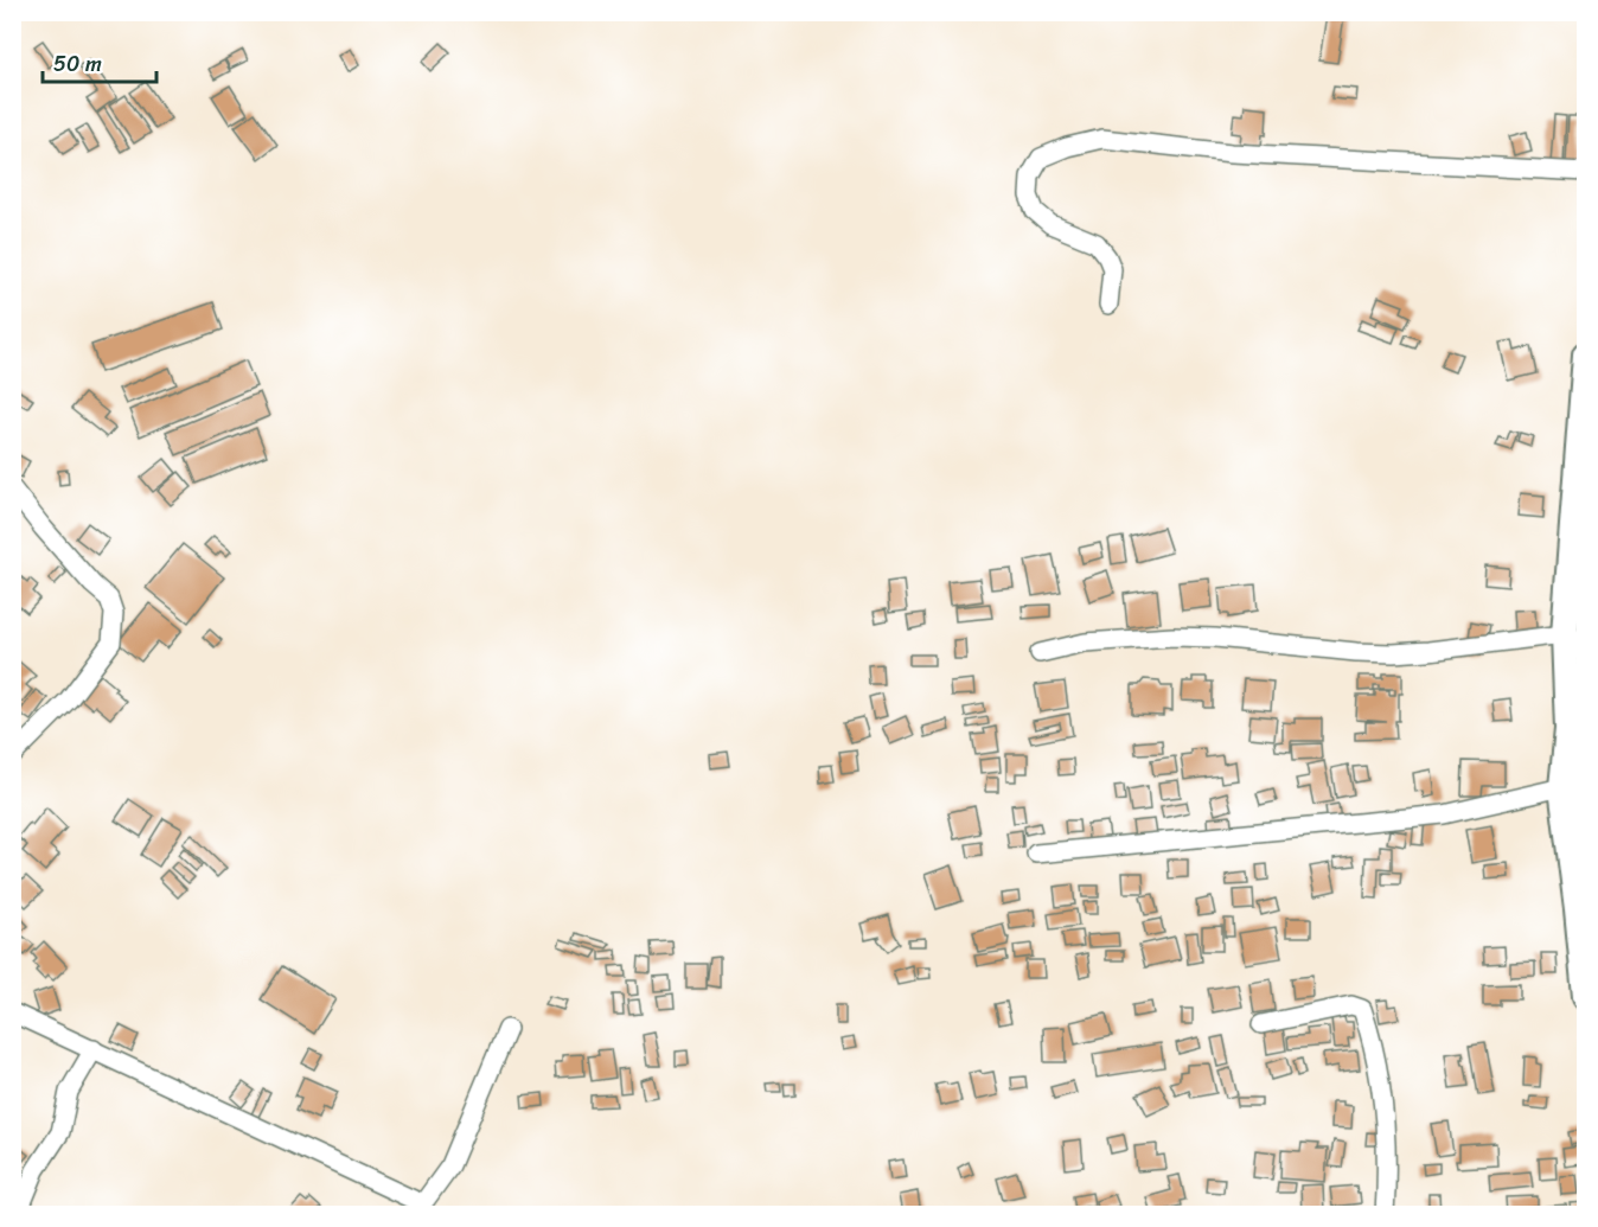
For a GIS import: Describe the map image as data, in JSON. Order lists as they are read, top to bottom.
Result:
{
  "scale_bar": "50 m"
}
